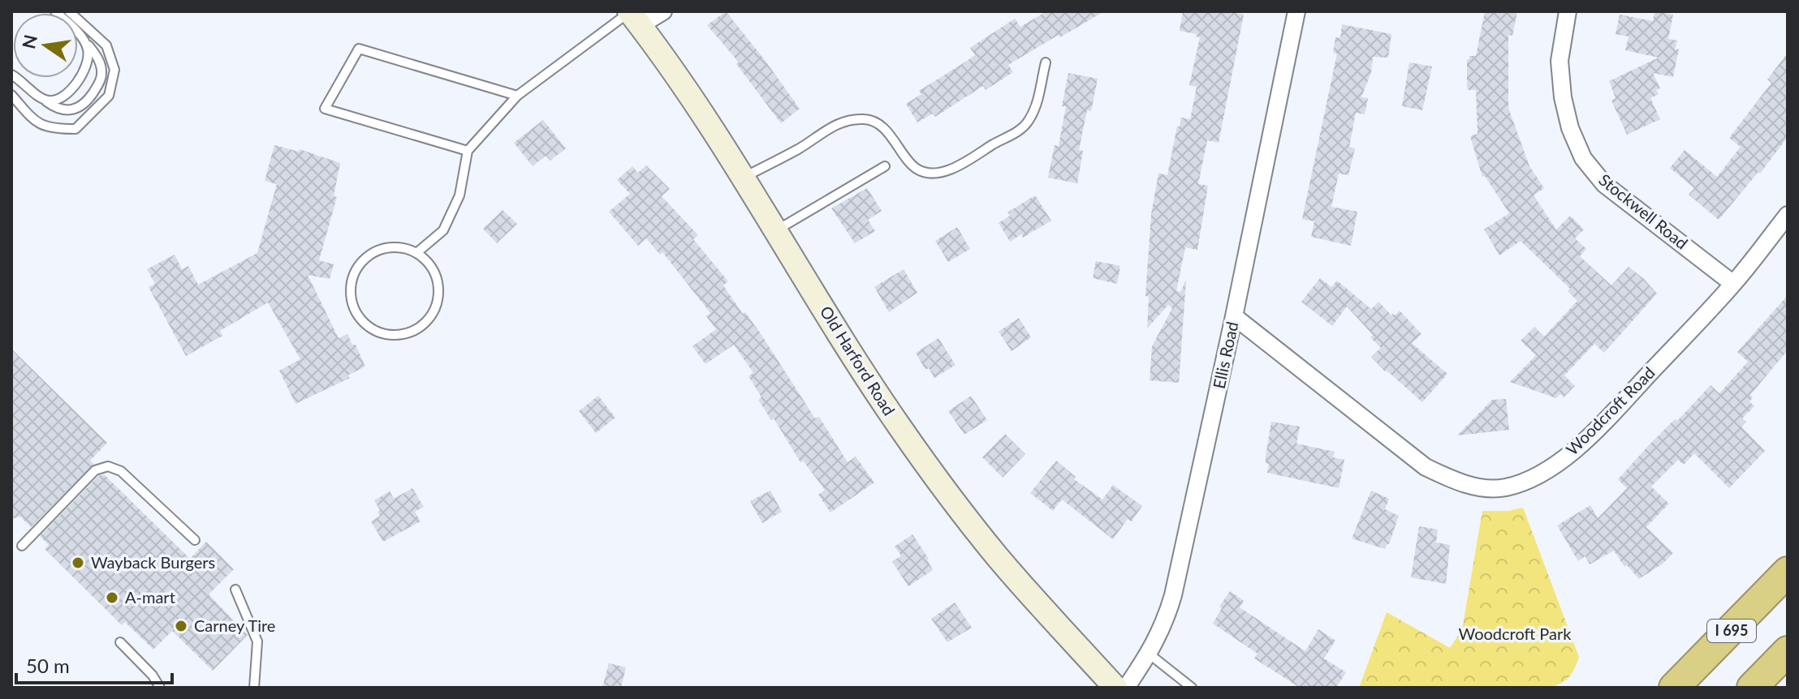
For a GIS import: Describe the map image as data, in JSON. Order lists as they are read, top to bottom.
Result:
{
  "streets": {
    "highway": ["I 695"],
    "street": [
      "Stockwell Road",
      "Ellis Road",
      "Old Harford Road",
      "Woodcroft Road"
    ]
  },
  "crossings": [
    ["Stockwell Road", "Woodcroft Road"],
    ["Ellis Road", "Woodcroft Road"]
  ],
  "parks": ["Woodcroft Park"],
  "places": ["Wayback Burgers", "A-mart", "Carney Tire"],
  "scale_bar": "50 m",
  "north": "left"
}
